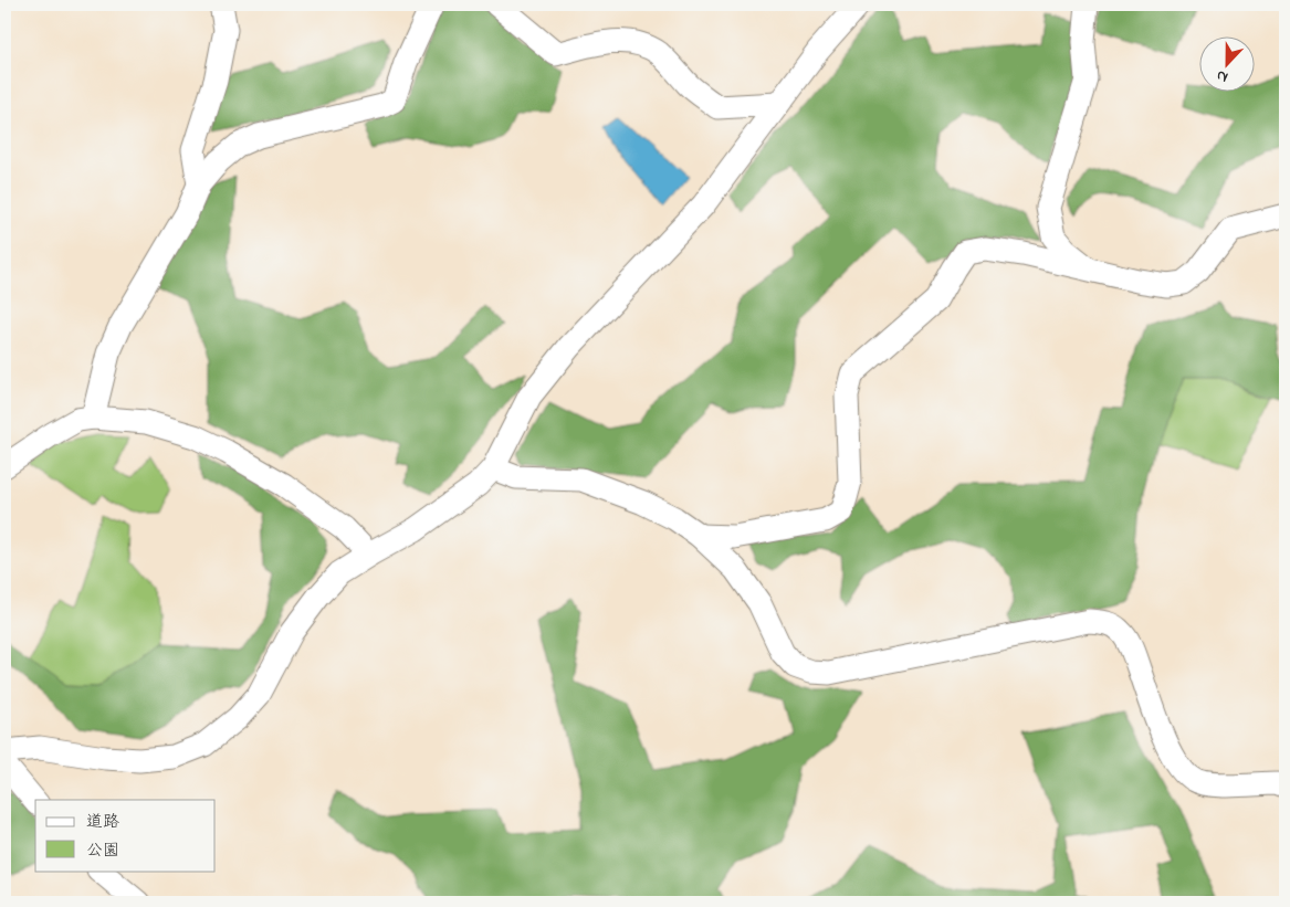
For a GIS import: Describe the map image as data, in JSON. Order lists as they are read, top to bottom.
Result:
{
  "legend": ["道路", "公園"],
  "north": "bottom"
}
